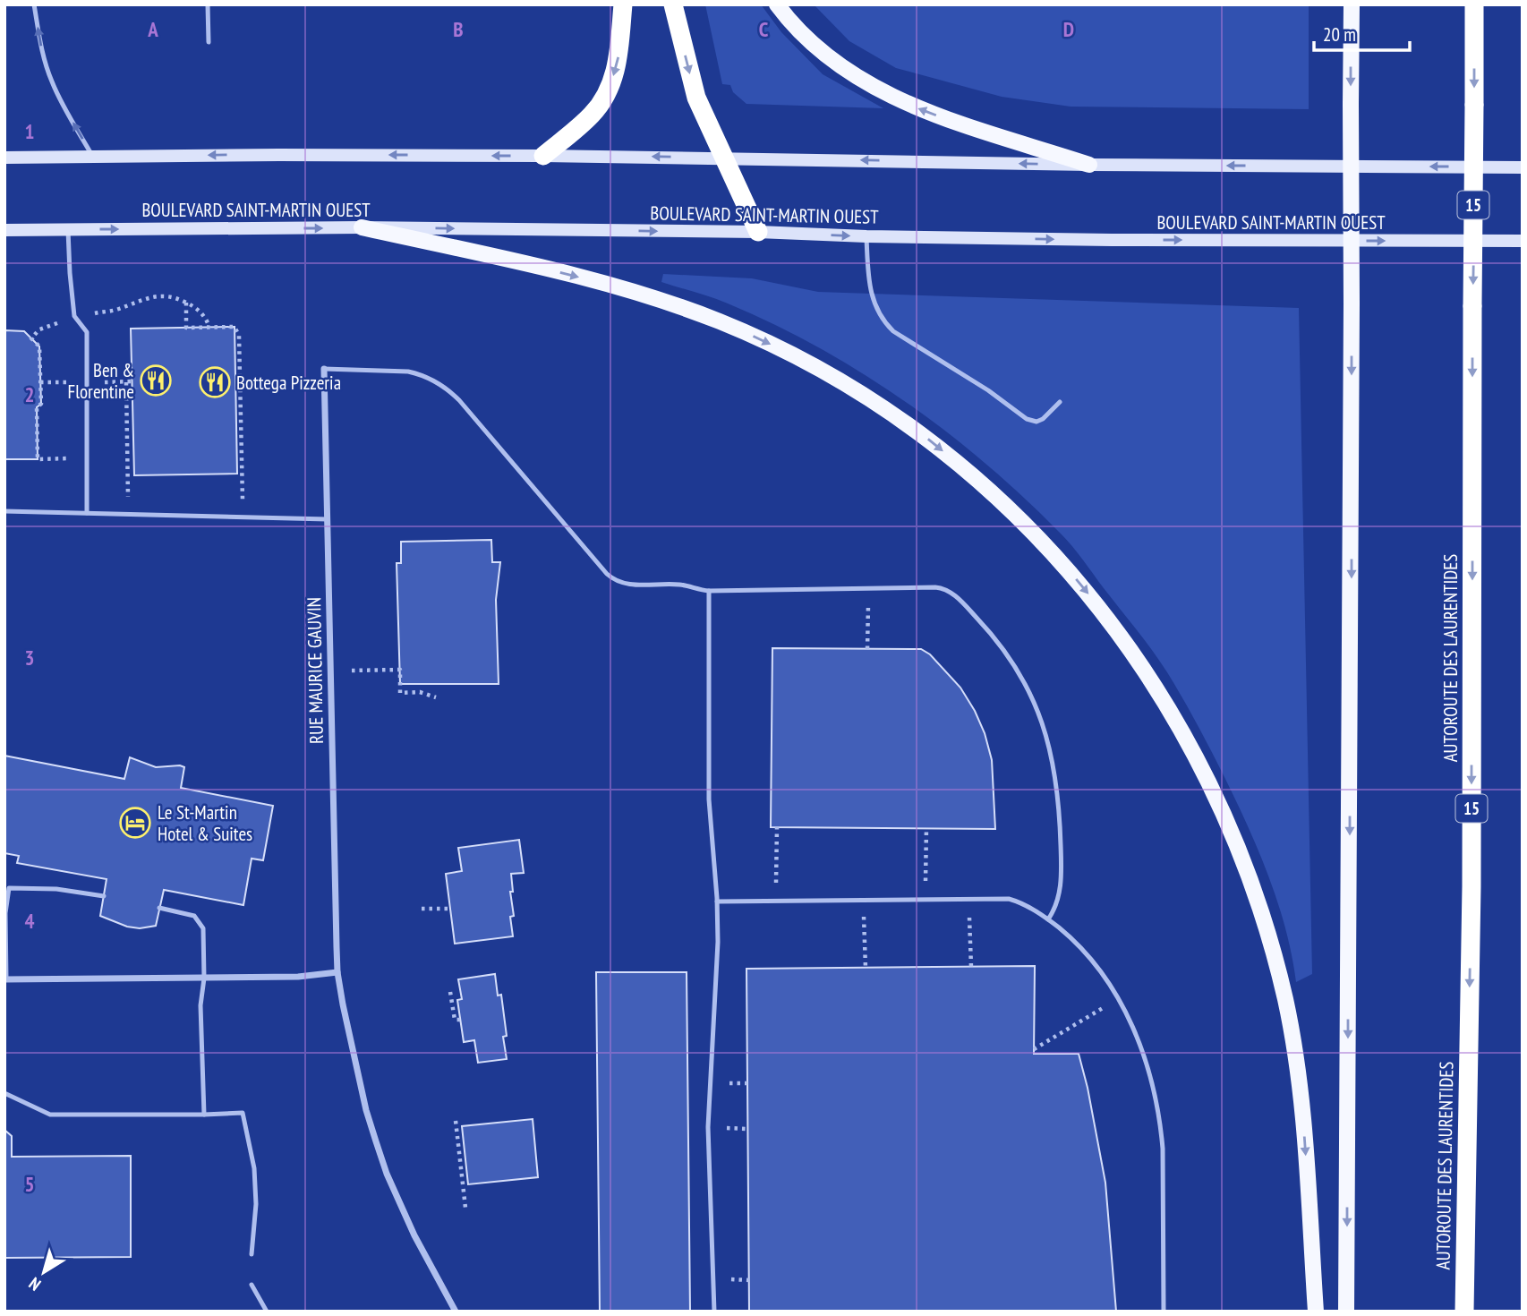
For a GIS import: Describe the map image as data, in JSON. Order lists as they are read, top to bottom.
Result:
{
  "streets": {
    "highway": ["15", "AUTOROUTE DES LAURENTIDES"],
    "main road": ["BOULEVARD SAINT-MARTIN OUEST"],
    "street": ["RUE MAURICE GAUVIN"]
  },
  "one_way": ["AUTOROUTE DES LAURENTIDES"],
  "places": {
    "restaurant": ["Ben & Florentine", "Bottega Pizzeria"],
    "hotel": ["Le St-Martin Hotel & Suites"]
  },
  "scale_bar": "20 m",
  "north": "bottom left",
  "grid": {
    "columns": [
      "A",
      "B",
      "C",
      "D"
    ],
    "rows": [
      "1",
      "2",
      "3",
      "4",
      "5"
    ]
  }
}
